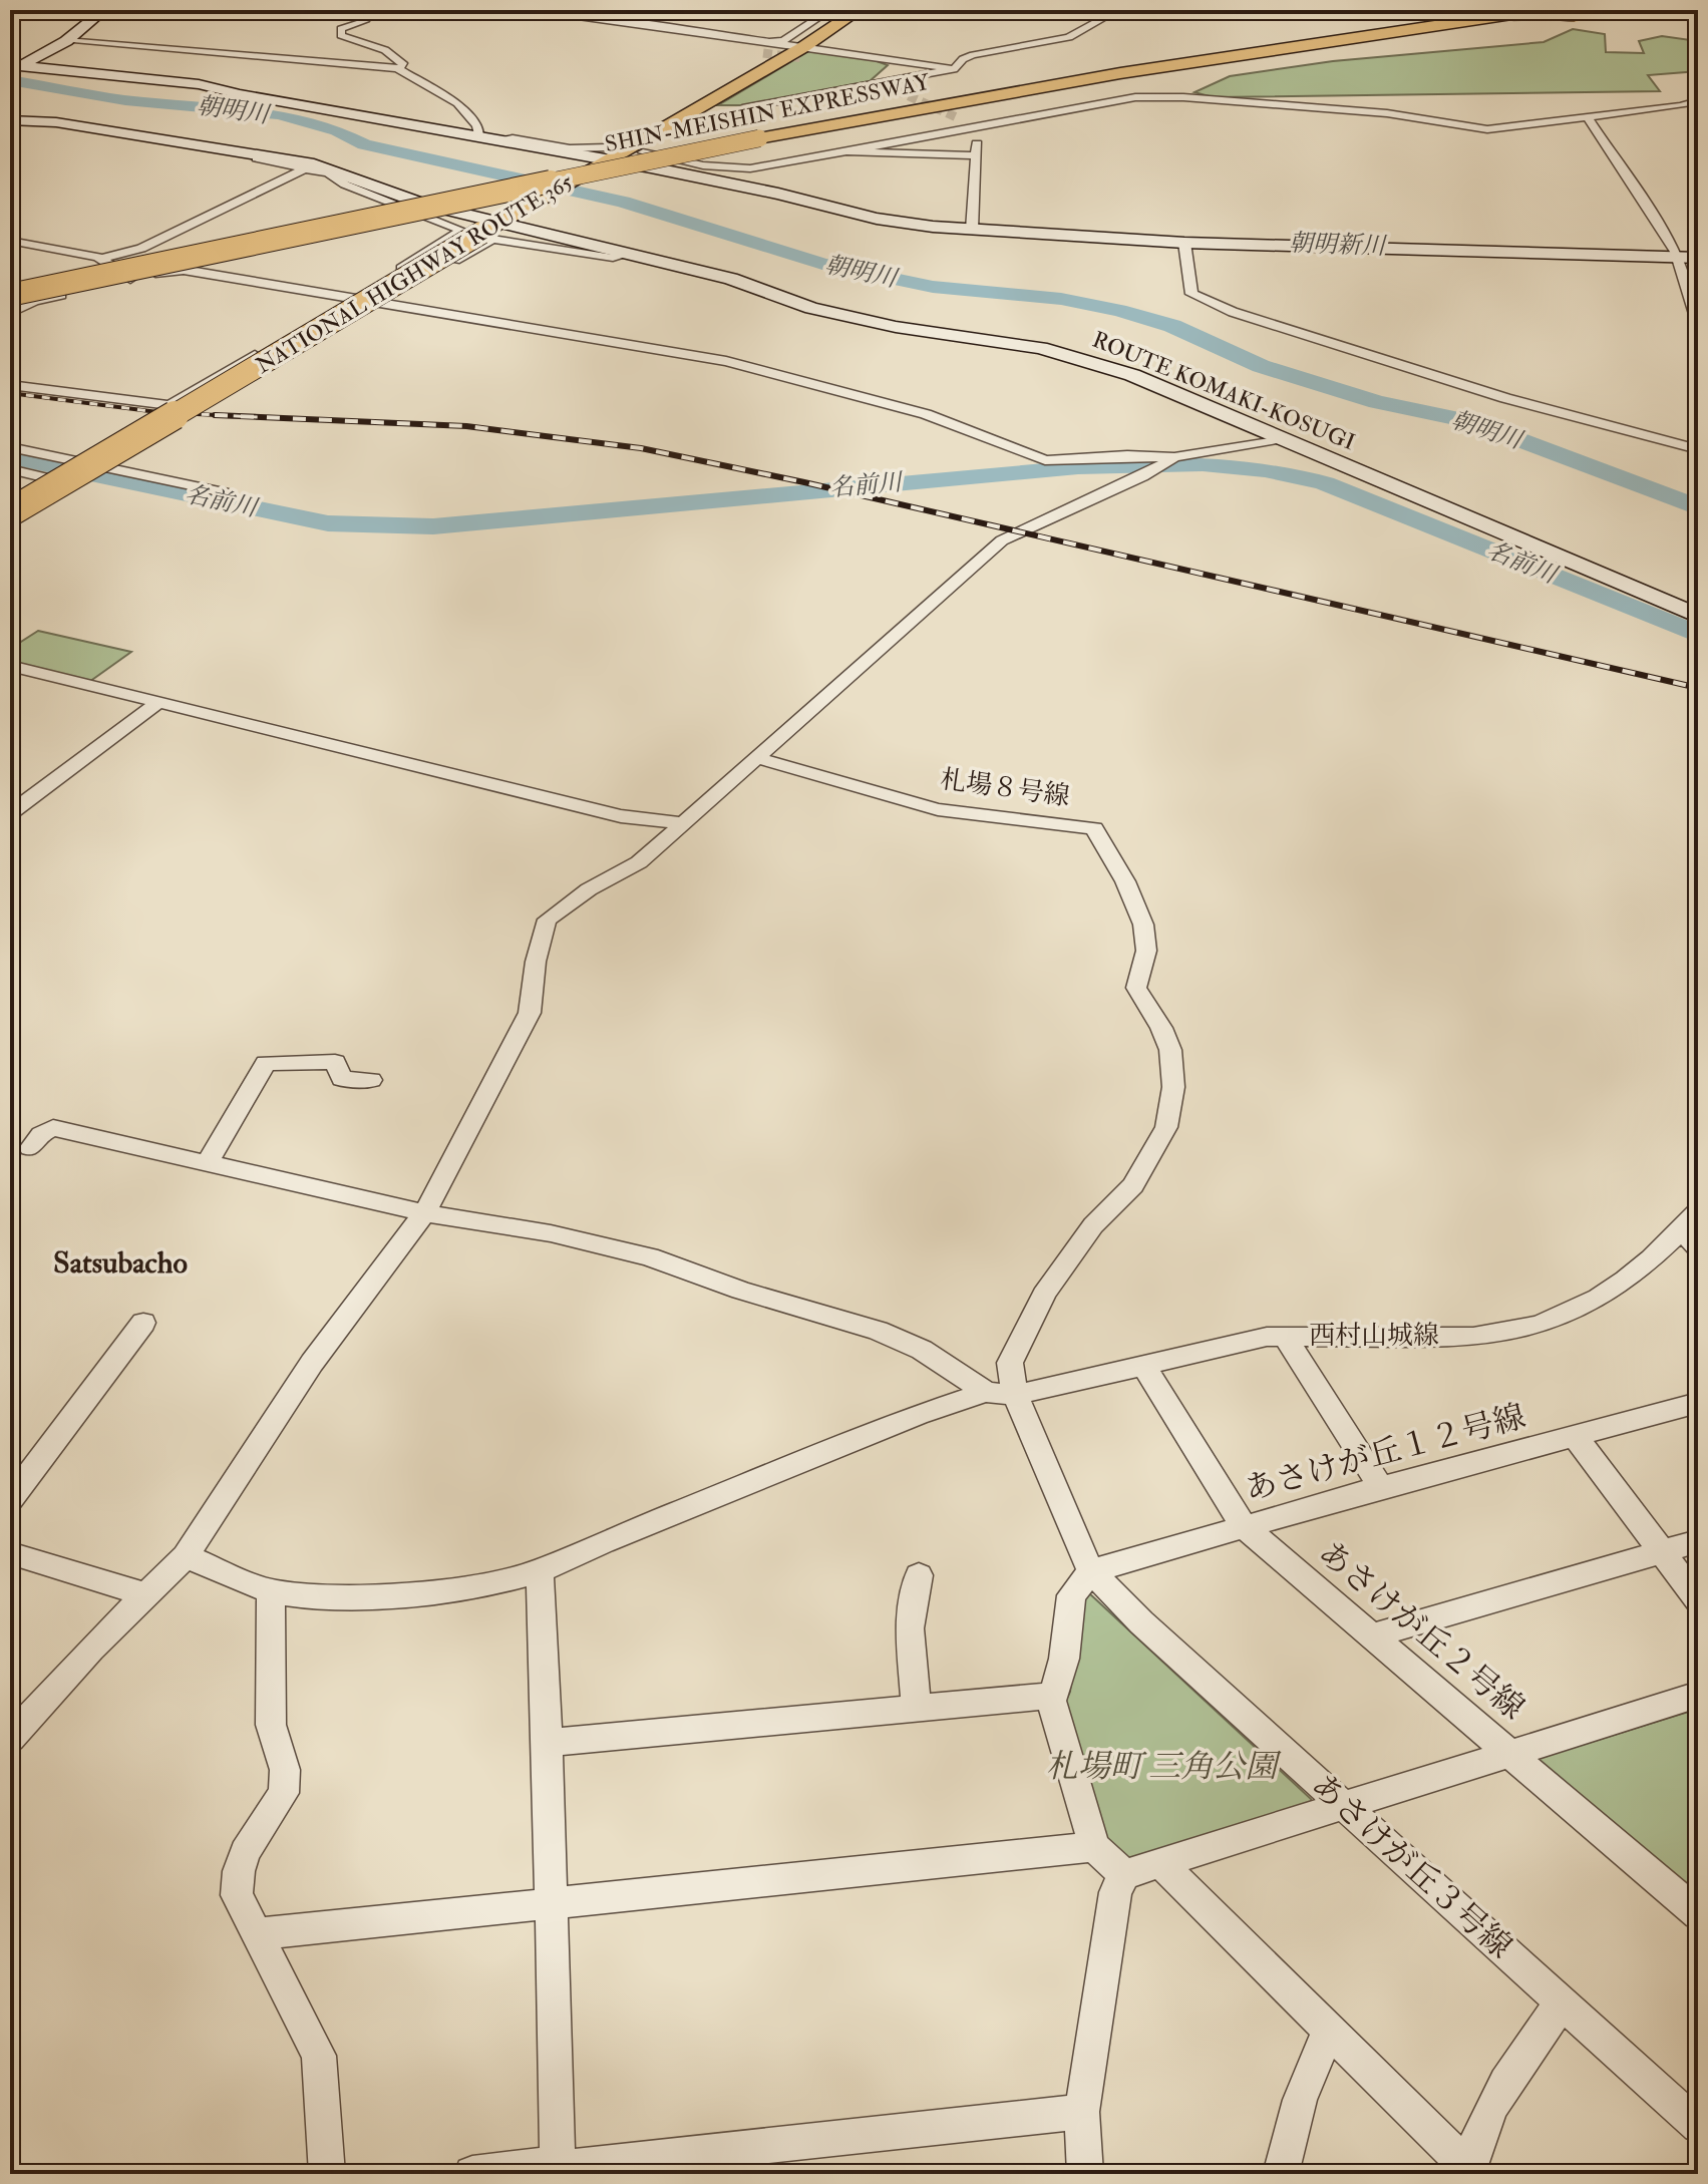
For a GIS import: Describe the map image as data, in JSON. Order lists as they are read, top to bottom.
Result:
{
  "streets": {
    "highway": ["SHIN-MEISHIN EXPRESSWAY", "NATIONAL HIGHWAY ROUTE 365"],
    "street": [
      "ROUTE KOMAKI-KOSUGI",
      "札場８号線",
      "西村山城線",
      "あさけが丘１２号線",
      "あさけが丘２号線",
      "あさけが丘３号線"
    ]
  },
  "crossings": [
    ["NATIONAL HIGHWAY ROUTE 365", "ROUTE KOMAKI-KOSUGI"],
    ["札場８号線", "西村山城線"],
    ["札場８号線", "あさけが丘３号線"],
    ["西村山城線", "あさけが丘２号線"],
    ["西村山城線", "あさけが丘３号線"],
    ["あさけが丘１２号線", "あさけが丘２号線"],
    ["あさけが丘１２号線", "あさけが丘３号線"]
  ],
  "districts": ["Satsubacho"],
  "water": ["朝明川", "朝明新川", "名前川"],
  "parks": ["札場町 三角公園"]
}
